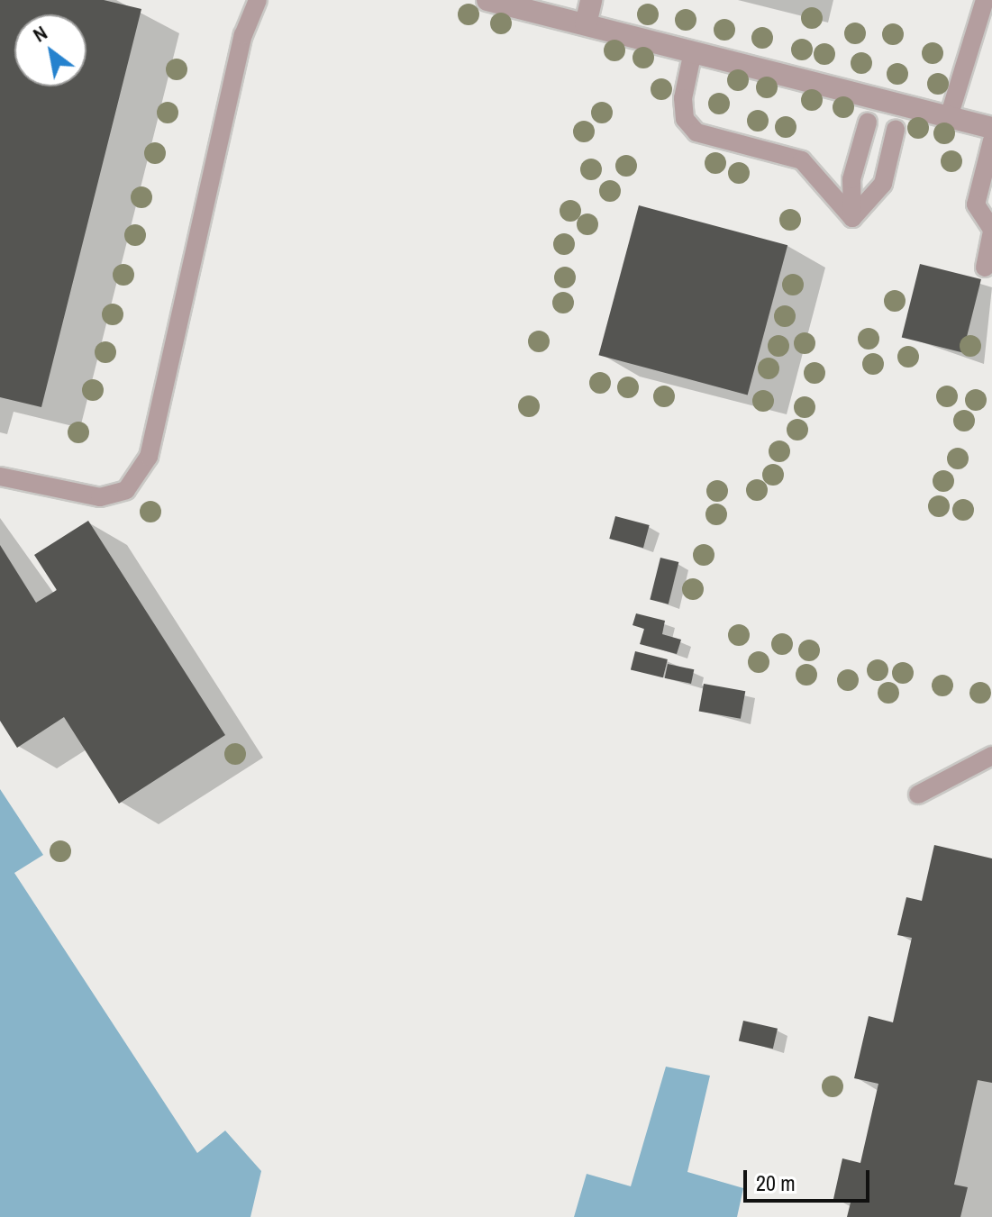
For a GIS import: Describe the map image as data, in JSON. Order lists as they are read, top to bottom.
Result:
{
  "scale_bar": "20 m",
  "north": "top left"
}
